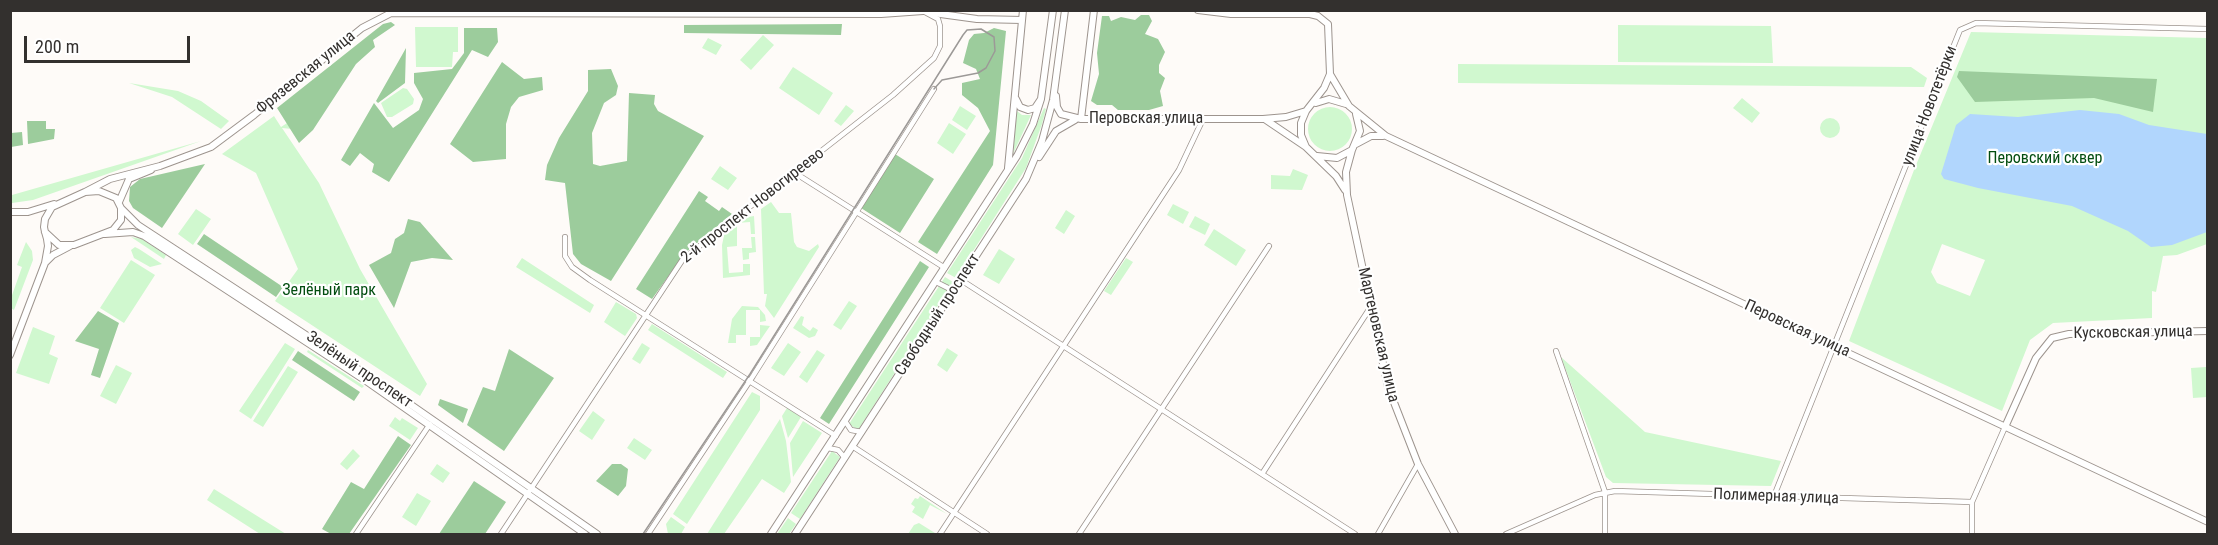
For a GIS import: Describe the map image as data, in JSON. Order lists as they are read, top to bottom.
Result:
{
  "streets": {
    "main road": [
      "Фрязевская улица",
      "Перовская улица",
      "Свободный проспект",
      "Кусковская улица",
      "Мартеновская улица",
      "Зелёный проспект"
    ],
    "street": ["улица Новотетёрки", "2-й проспект Новогиреево", "Полимерная улица"]
  },
  "crossings": [
    ["Фрязевская улица", "2-й проспект Новогиреево"],
    ["Фрязевская улица", "Зелёный проспект"],
    ["улица Новотетёрки", "Перовская улица"],
    ["Перовская улица", "Свободный проспект"],
    ["Перовская улица", "Кусковская улица"],
    ["2-й проспект Новогиреево", "Зелёный проспект"]
  ],
  "parks": ["Перовский сквер", "Зелёный парк"],
  "scale_bar": "200 m"
}
